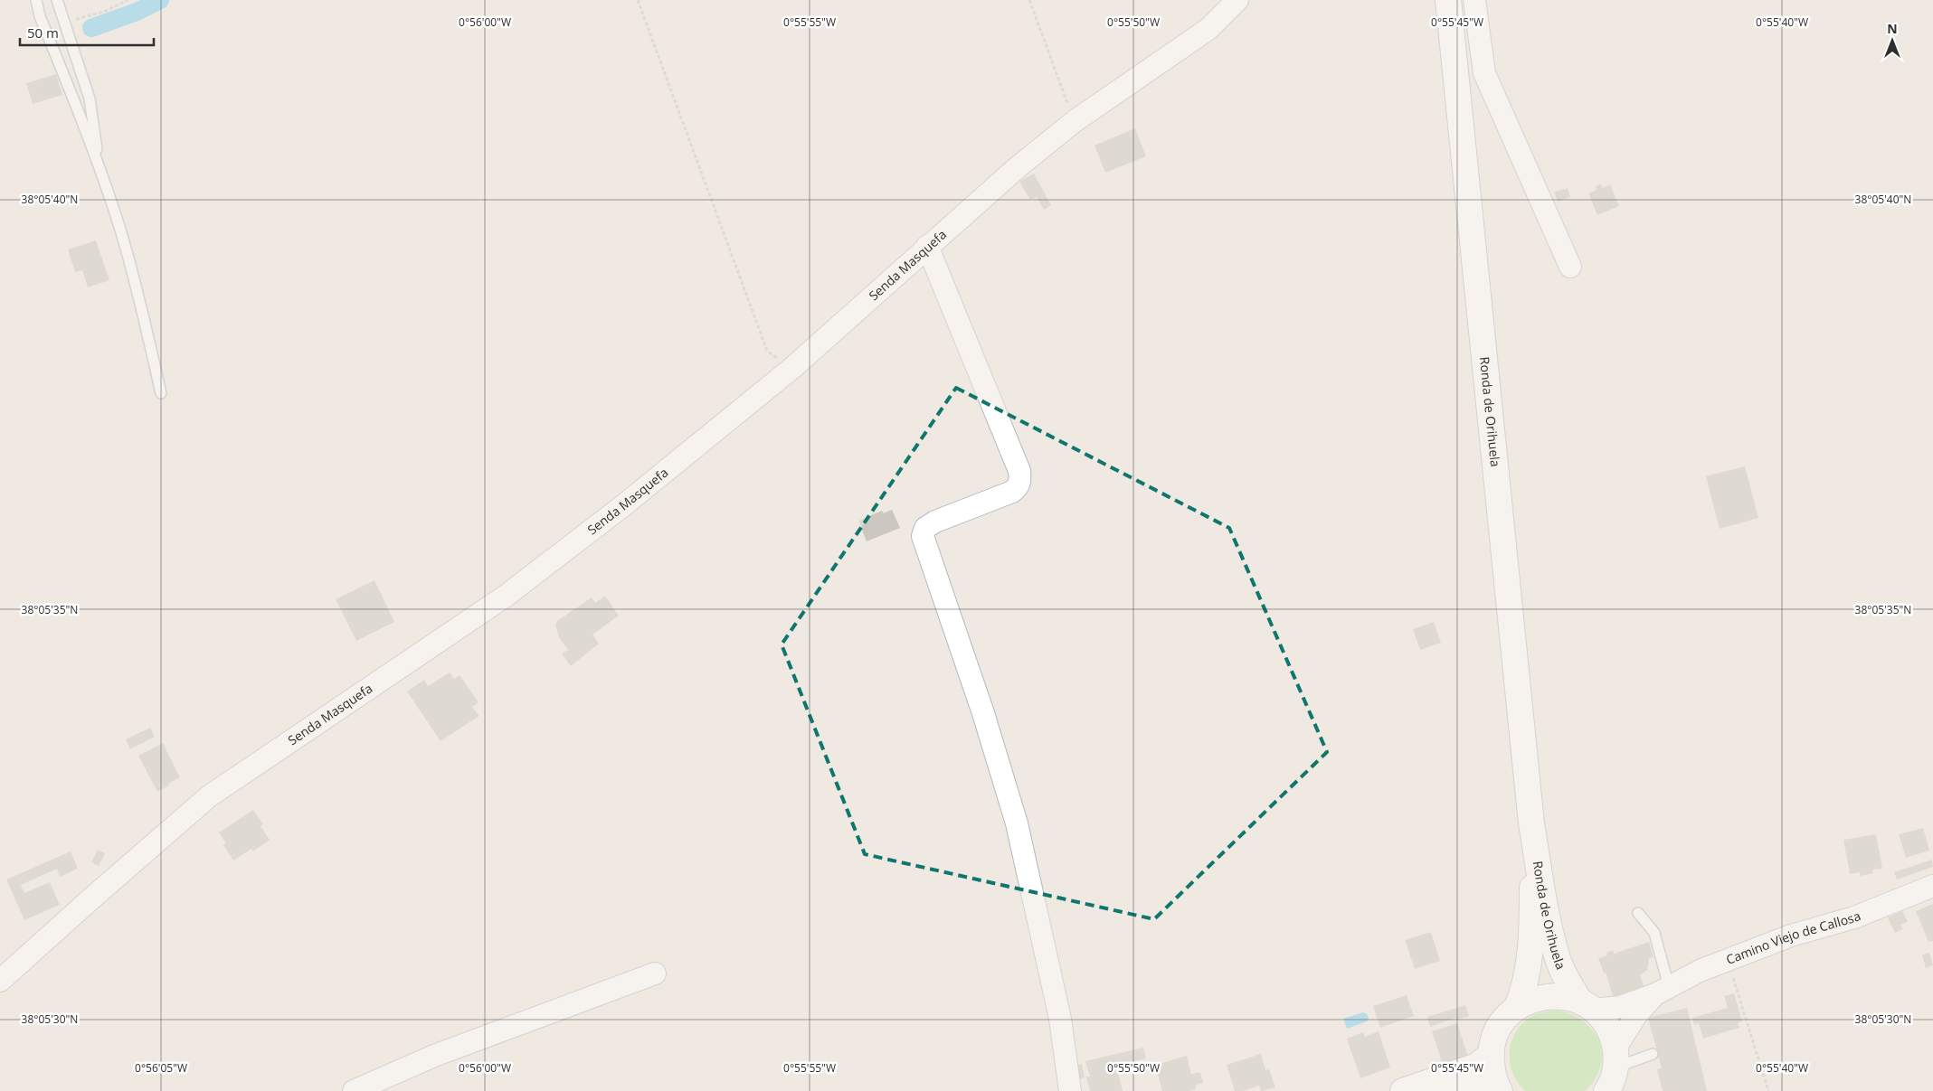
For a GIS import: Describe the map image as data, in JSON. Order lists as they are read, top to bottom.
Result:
{
  "streets": {
    "main road": ["Ronda de Orihuela"],
    "street": ["Senda Masquefa", "Camino Viejo de Callosa"]
  },
  "scale_bar": "50 m",
  "north": "top",
  "coordinates": [
    "0°56'00\"W",
    "0°55'55\"W",
    "0°55'50\"W",
    "0°55'45\"W",
    "0°55'40\"W",
    "38°05'40\"N",
    "38°05'35\"N",
    "38°05'30\"N",
    "0°56'05\"W"
  ]
}
